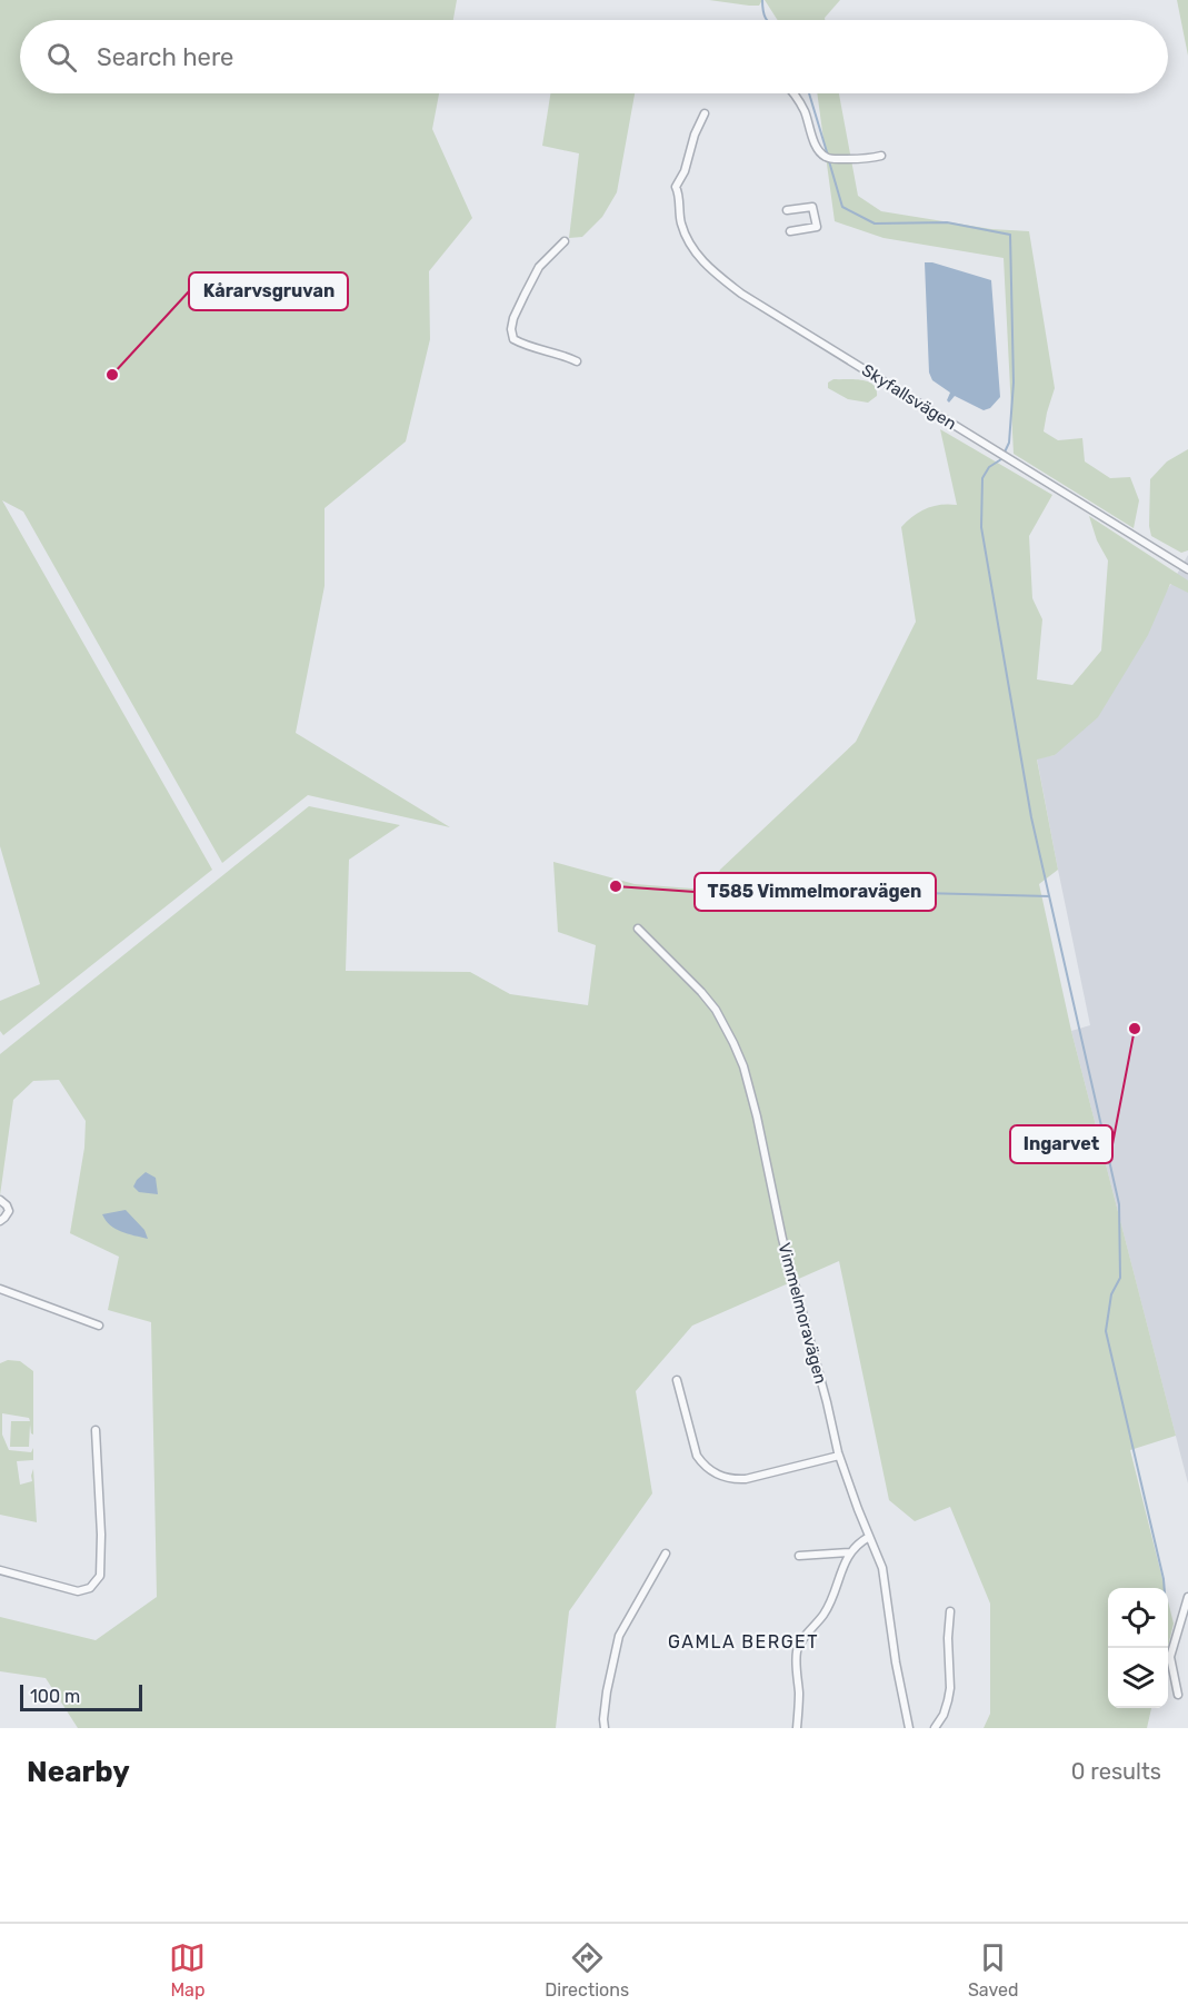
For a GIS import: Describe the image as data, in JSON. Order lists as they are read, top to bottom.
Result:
{
  "streets": {
    "street": ["Skyfallsvägen", "Vimmelmoravägen"]
  },
  "districts": ["GAMLA BERGET"],
  "places": ["Kårarvsgruvan", "T585 Vimmelmoravägen", "Ingarvet"],
  "scale_bar": "100 m",
  "page": {
    "search": "Search here",
    "scale": "100 m",
    "heading": ["Nearby", "0 results"],
    "nav": ["Map", "Directions", "Saved"]
  }
}
